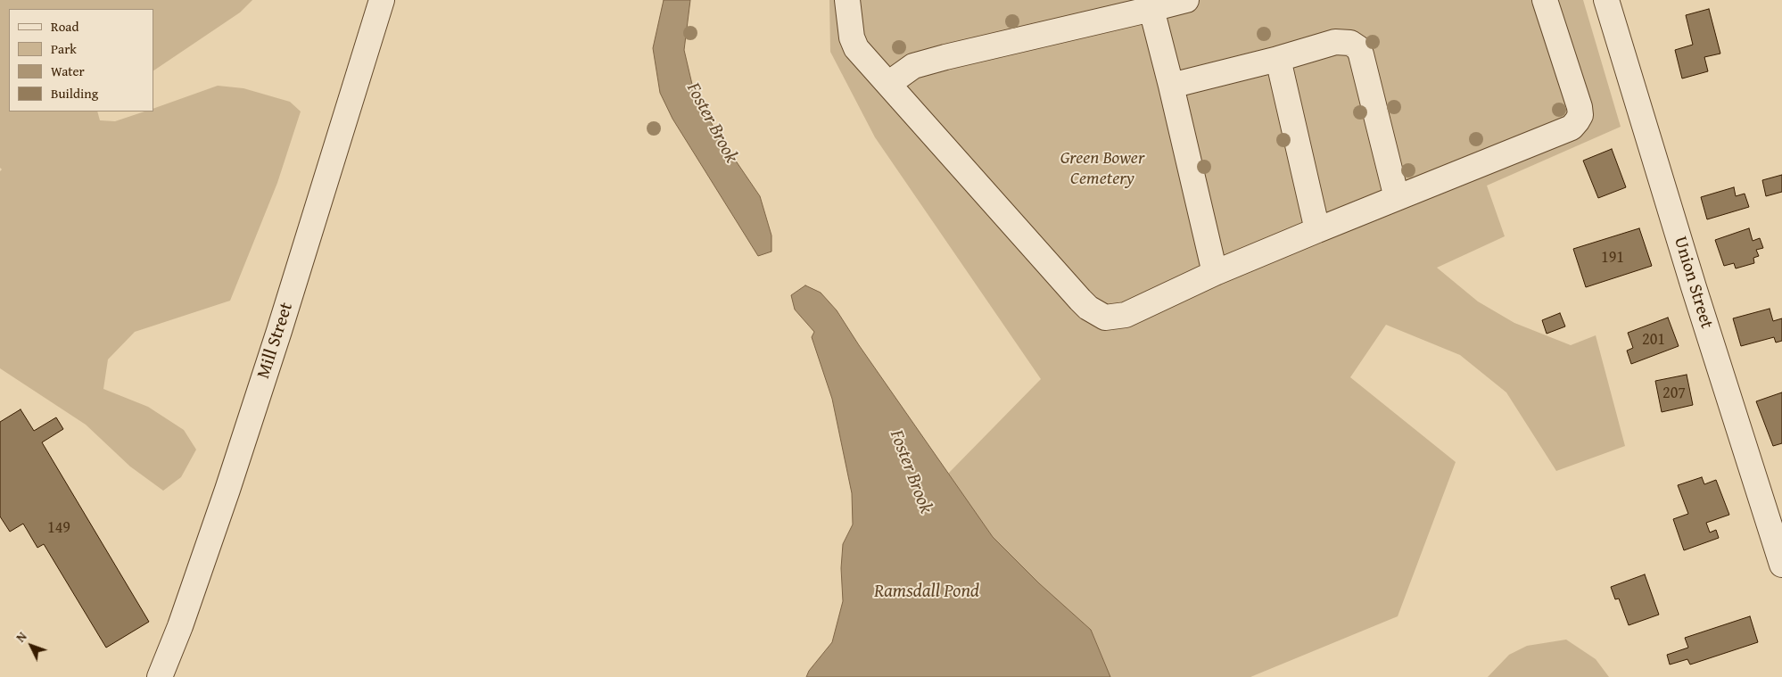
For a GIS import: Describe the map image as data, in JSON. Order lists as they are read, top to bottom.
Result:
{
  "streets": {
    "street": ["Union Street", "Mill Street"]
  },
  "water": ["Foster Brook", "Ramsdall Pond"],
  "parks": ["Green Bower Cemetery"],
  "house_numbers": [
    "191",
    "201",
    "207",
    "149"
  ],
  "legend": [
    "Road",
    "Park",
    "Water",
    "Building"
  ],
  "north": "top left"
}
